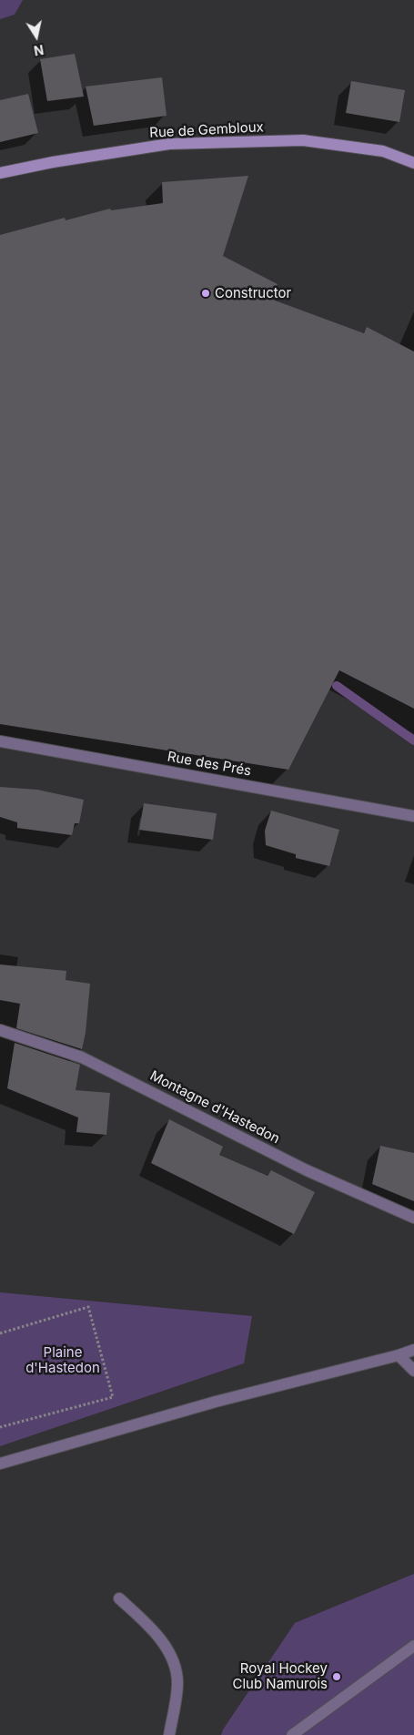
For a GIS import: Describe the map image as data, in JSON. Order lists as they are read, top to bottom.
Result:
{
  "streets": {
    "main road": ["Rue de Gembloux"],
    "street": ["Rue des Prés", "Montagne d'Hastedon"]
  },
  "parks": ["Plaine d'Hastedon"],
  "places": ["Constructor", "Royal Hockey Club Namurois"],
  "north": "bottom"
}
